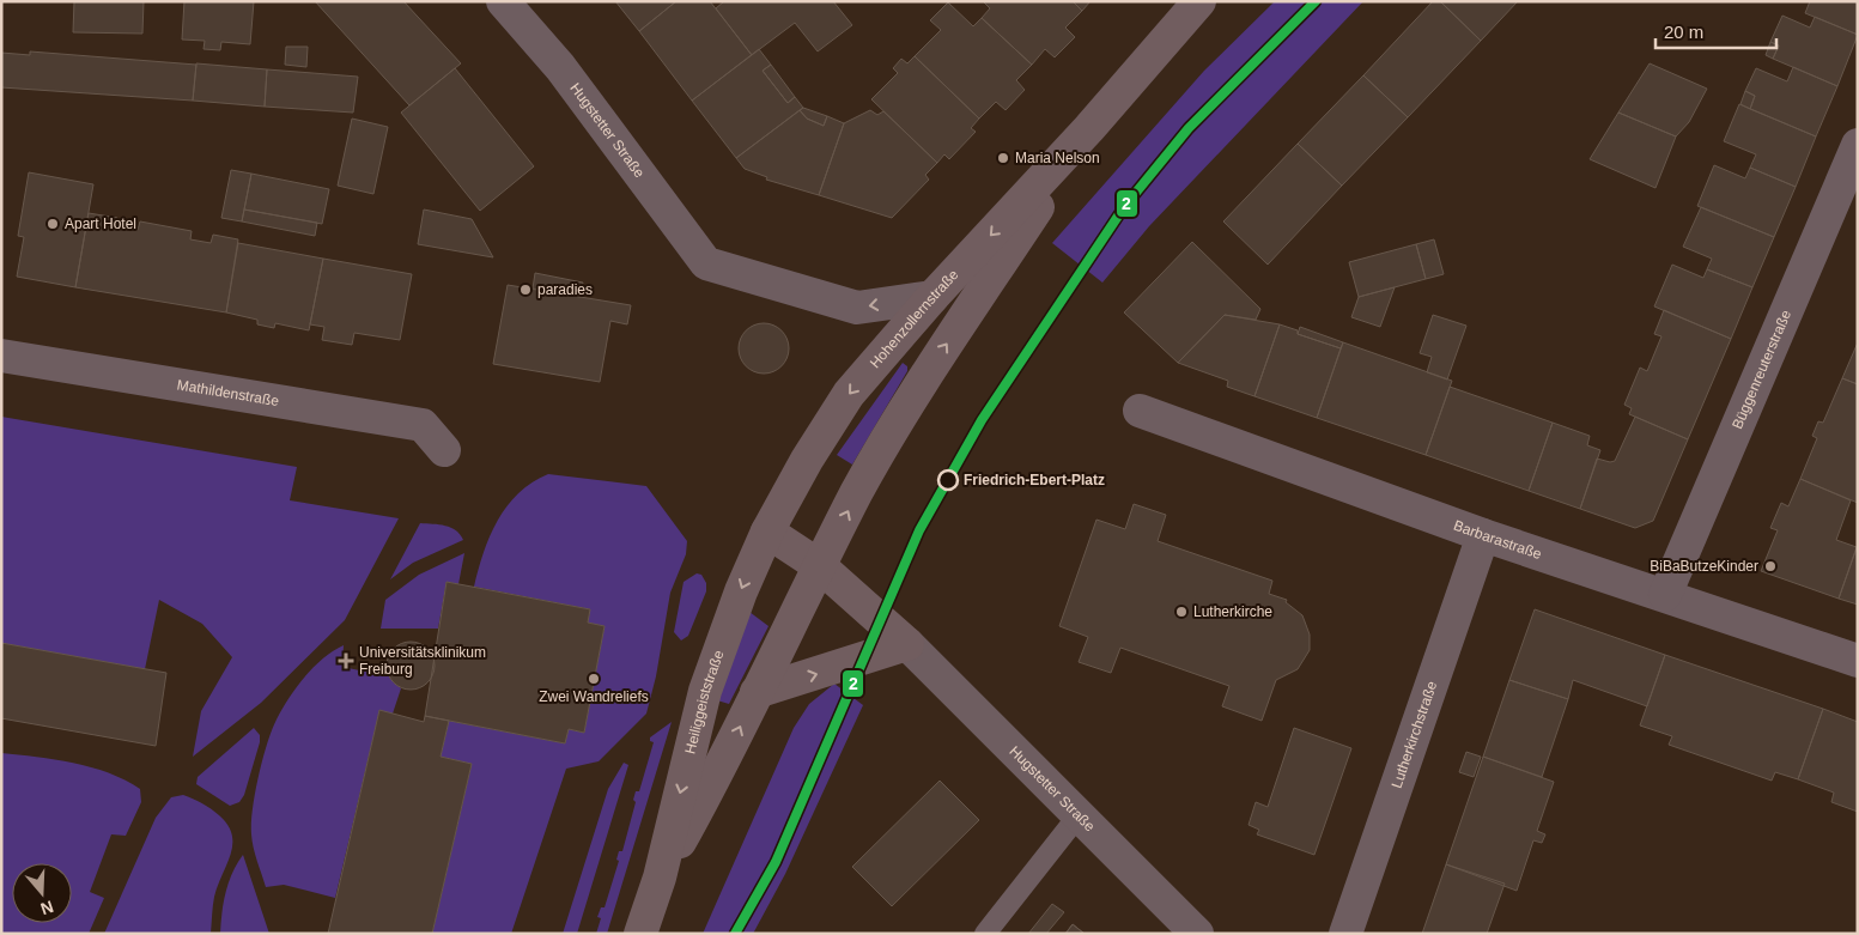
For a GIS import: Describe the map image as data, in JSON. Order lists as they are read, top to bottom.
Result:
{
  "streets": {
    "main road": ["Hohenzollernstraße", "Heiliggeiststraße"],
    "street": [
      "Hugstetter Straße",
      "Büggenreuterstraße",
      "Mathildenstraße",
      "Barbarastraße",
      "Lutherkirchstraße"
    ]
  },
  "crossings": [
    ["Hugstetter Straße", "Hohenzollernstraße"],
    ["Hohenzollernstraße", "Heiliggeiststraße"],
    ["Büggenreuterstraße", "Barbarastraße"],
    ["Barbarastraße", "Lutherkirchstraße"]
  ],
  "one_way": ["Hugstetter Straße"],
  "places": {
    "other": [
      "Maria Nelson",
      "Apart Hotel",
      "paradies",
      "Friedrich-Ebert-Platz",
      "BiBaButzeKinder",
      "Lutherkirche",
      "Zwei Wandreliefs"
    ],
    "health": ["Universitätsklinikum Freiburg"]
  },
  "lines": ["transit line 2"],
  "scale_bar": "20 m",
  "north": "bottom"
}
